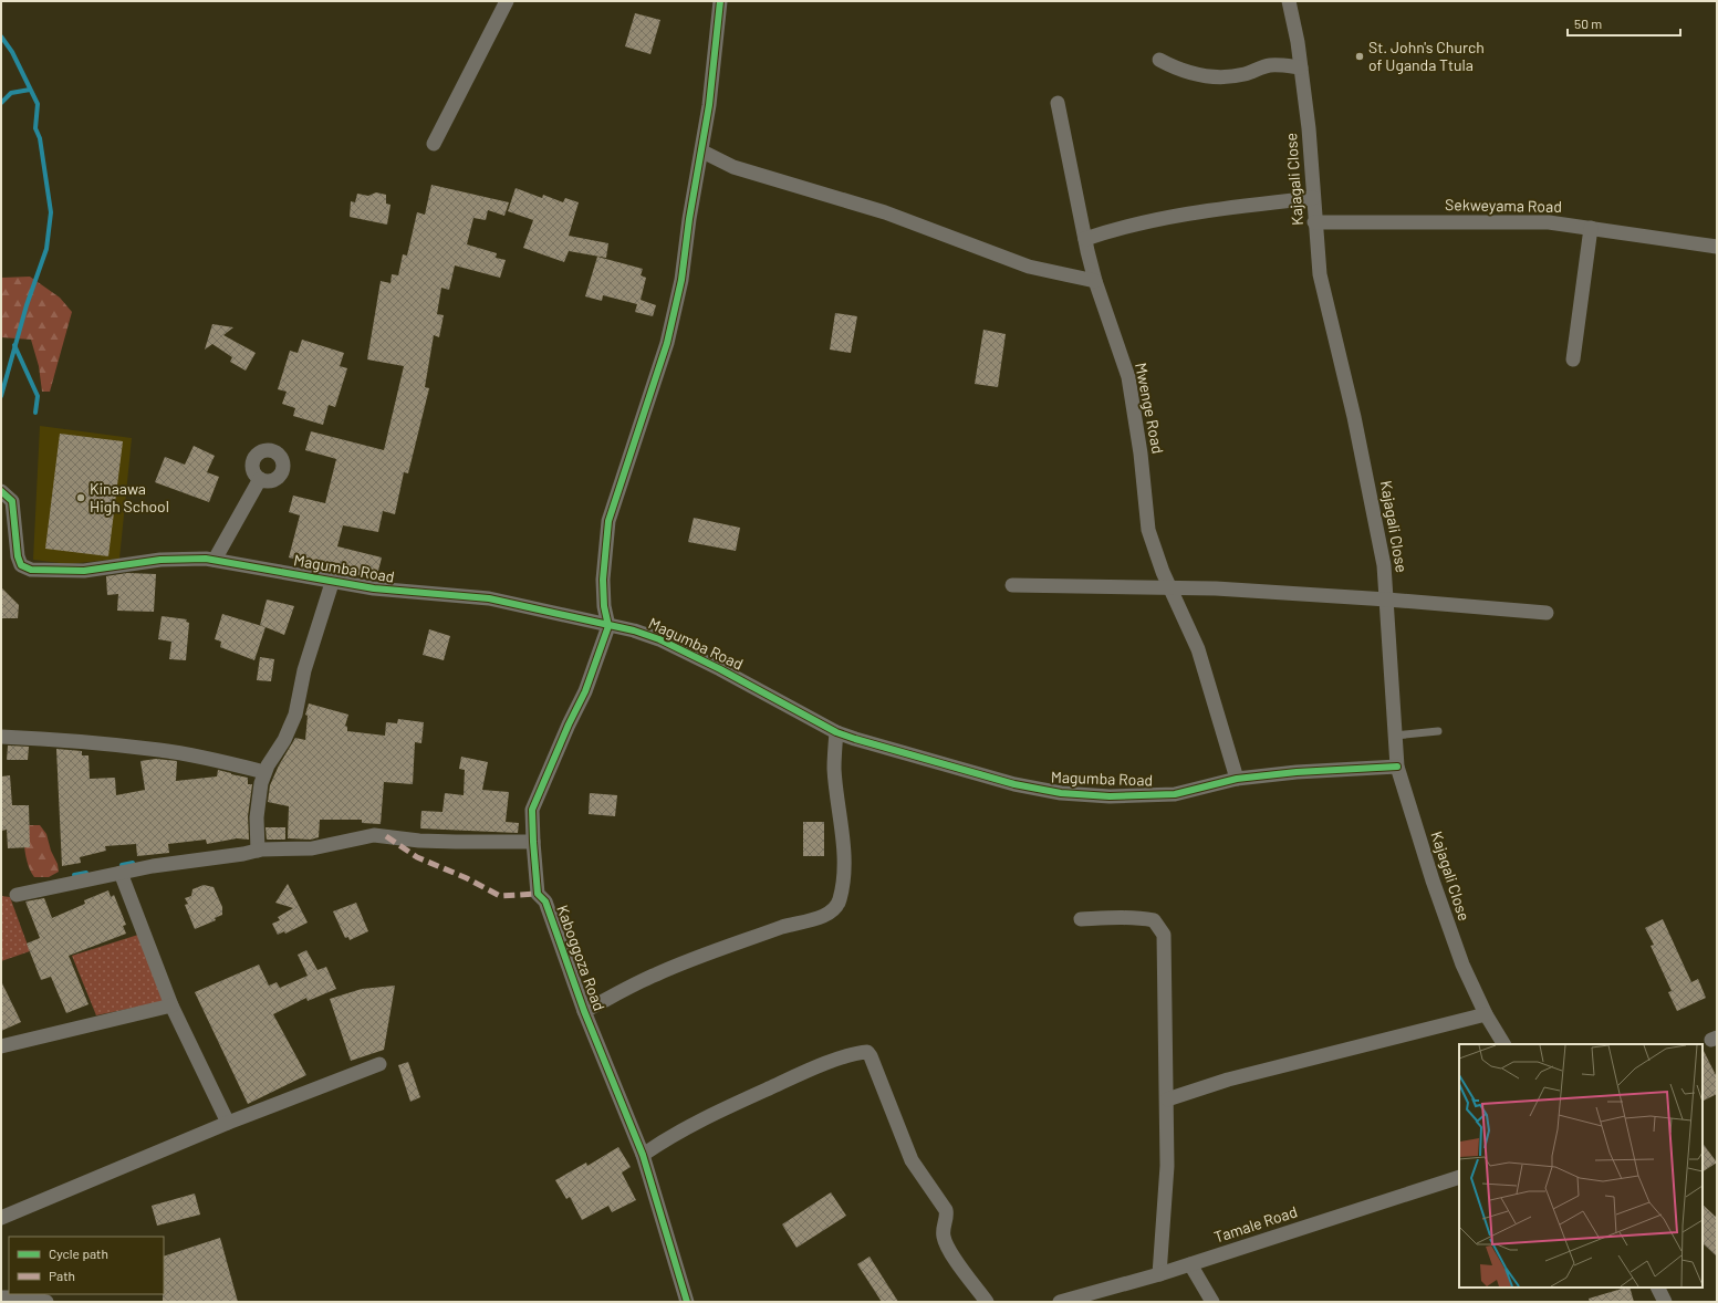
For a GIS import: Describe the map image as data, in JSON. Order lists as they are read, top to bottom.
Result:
{
  "streets": {
    "street": [
      "Kajagali Close",
      "Sekweyama Road",
      "Mwenge Road",
      "Magumba Road",
      "Kaboggoza Road",
      "Tamale Road"
    ]
  },
  "crossings": [
    ["Kajagali Close", "Sekweyama Road"],
    ["Kajagali Close", "Magumba Road"],
    ["Mwenge Road", "Magumba Road"],
    ["Magumba Road", "Kaboggoza Road"]
  ],
  "places": ["St. John's Church of Uganda Ttula", "Kinaawa High School"],
  "legend": ["Cycle path", "Path"],
  "scale_bar": "50 m"
}
